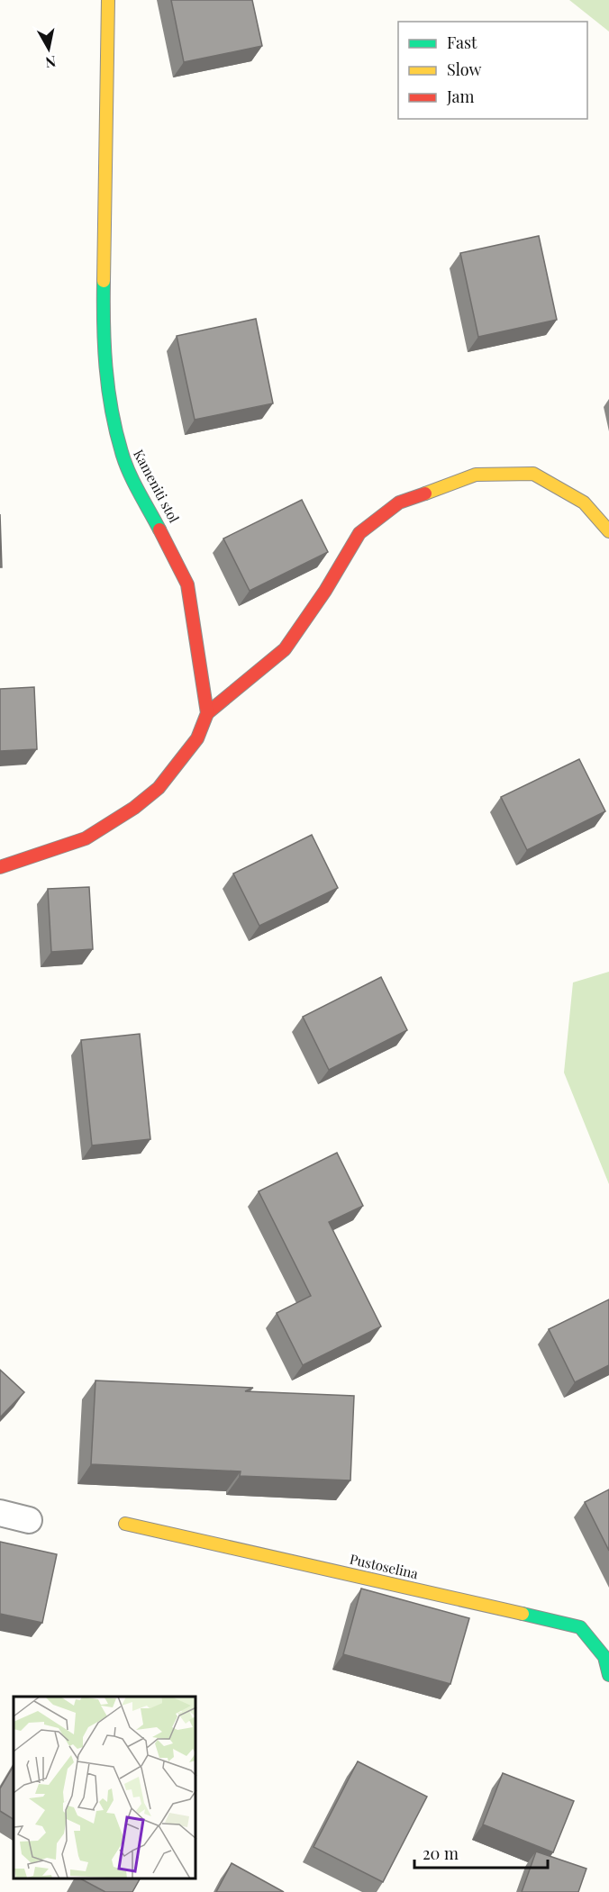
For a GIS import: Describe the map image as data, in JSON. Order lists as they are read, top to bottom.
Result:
{
  "streets": {
    "street": ["Kameniti stol", "Pustoselina"]
  },
  "legend": ["Fast", "Slow", "Jam"],
  "scale_bar": "20 m",
  "north": "bottom"
}
